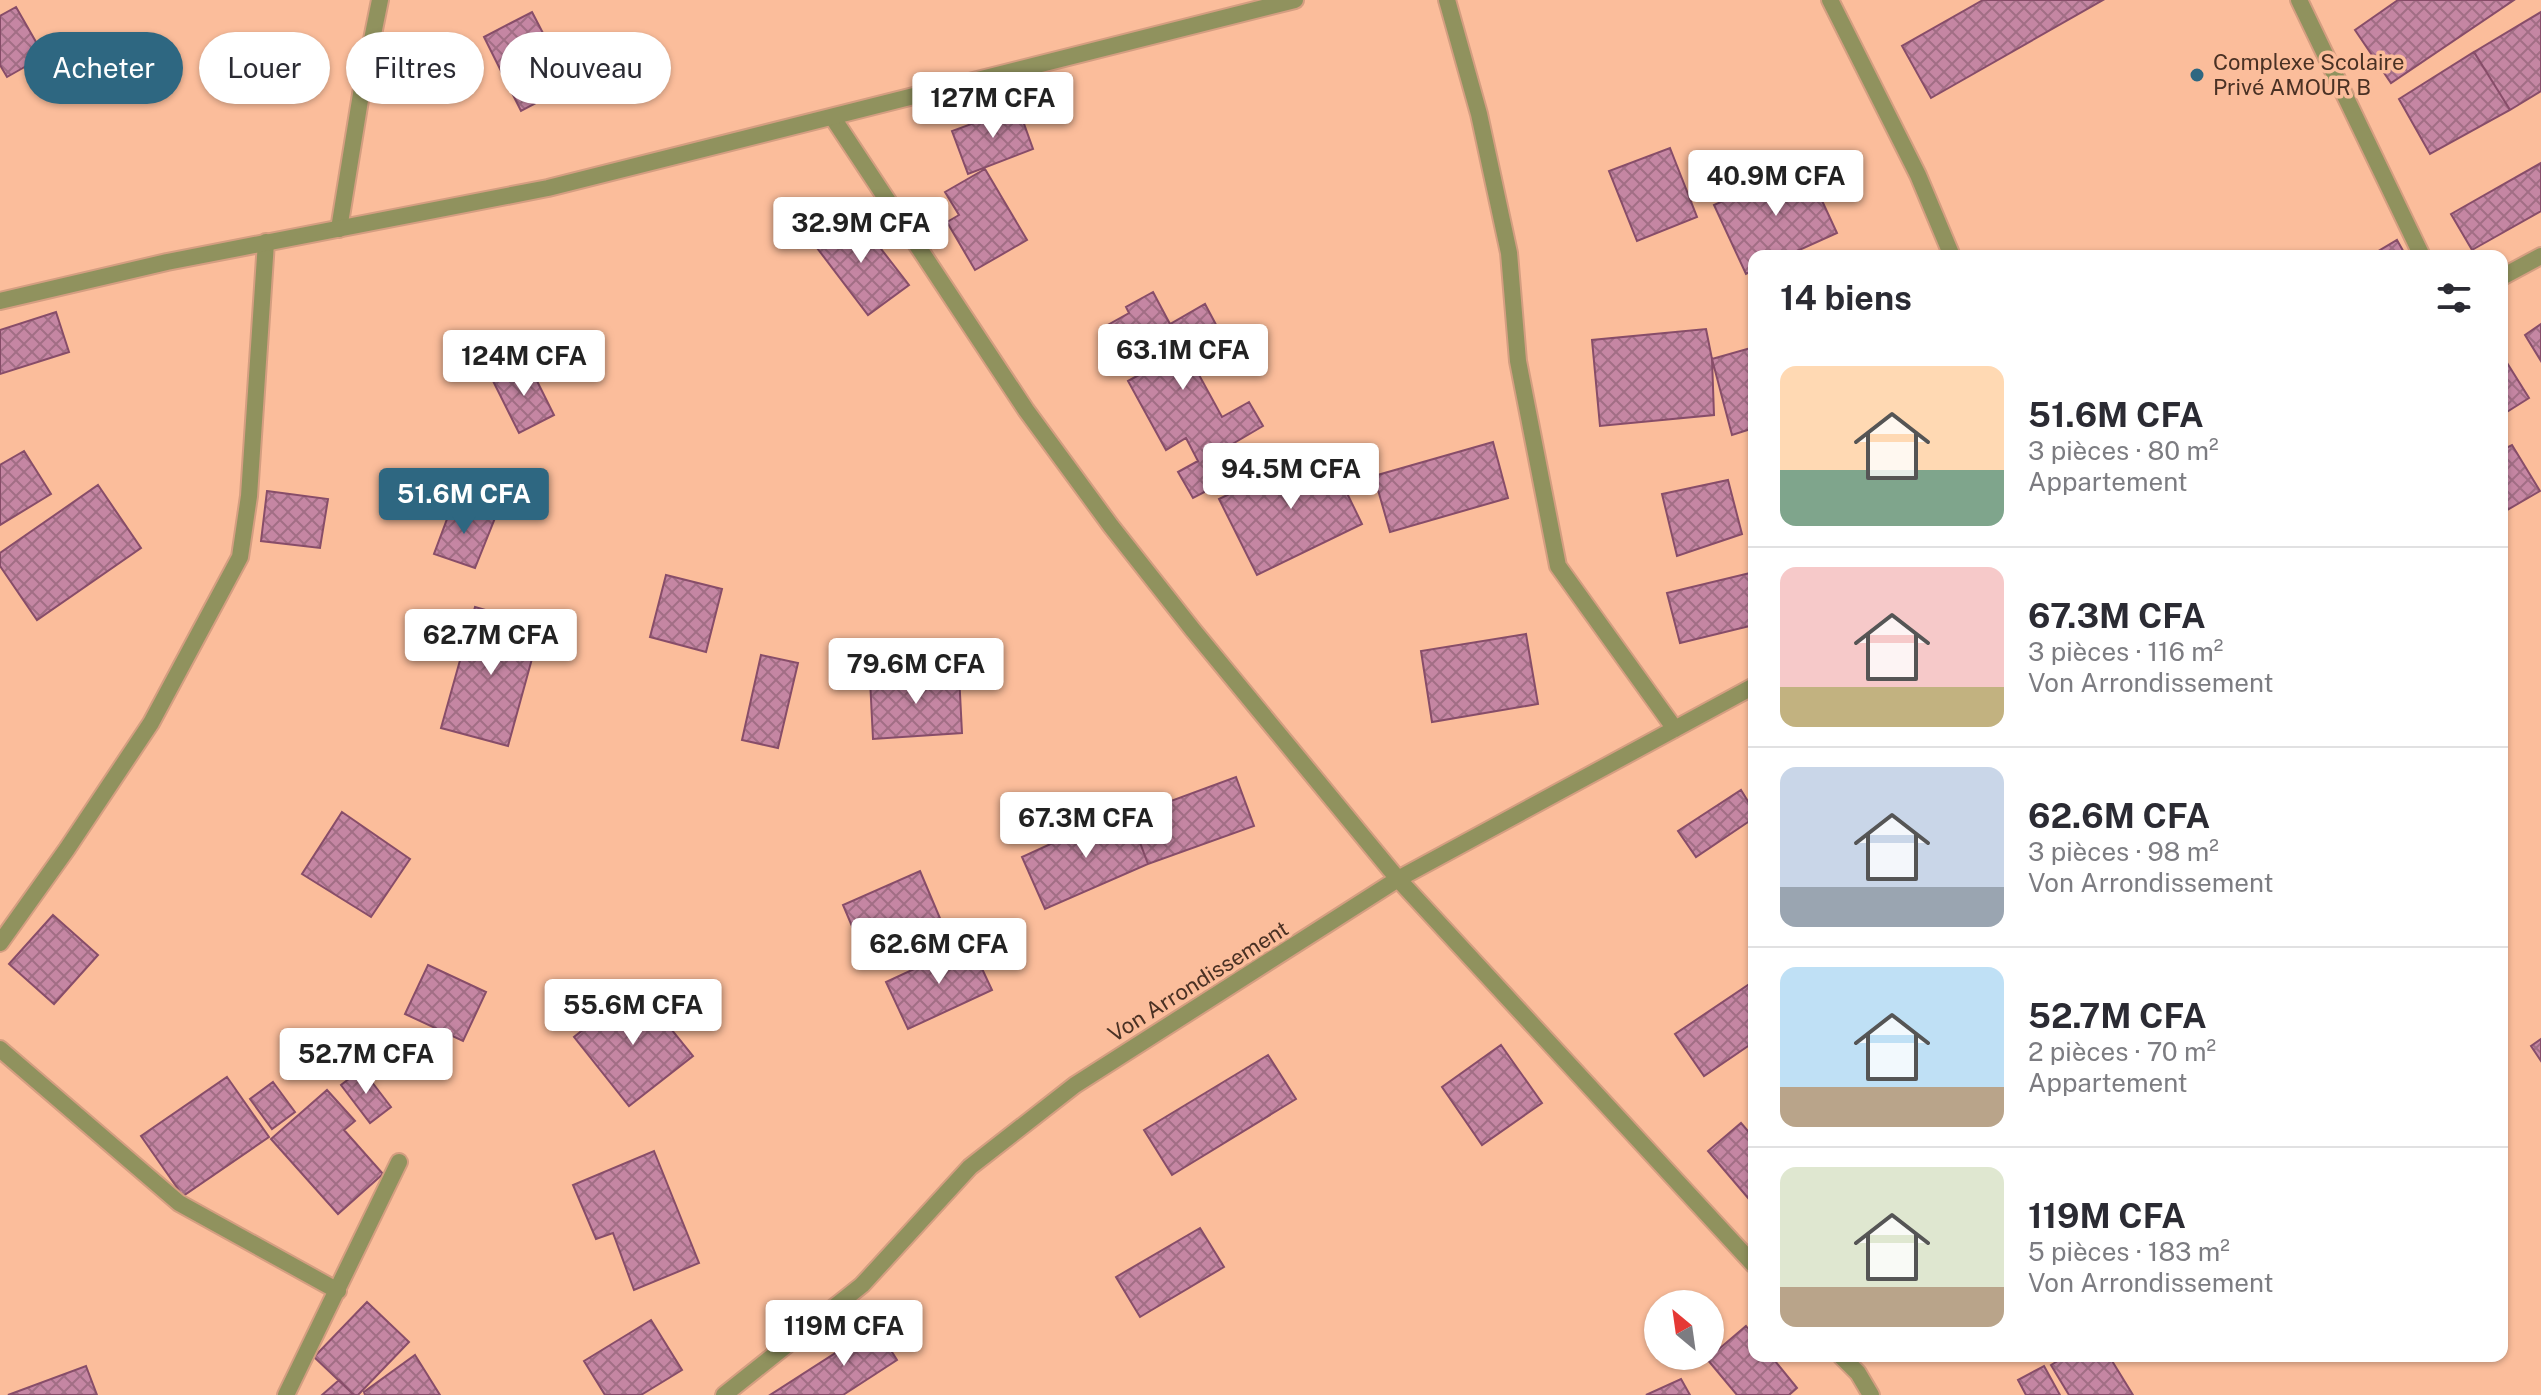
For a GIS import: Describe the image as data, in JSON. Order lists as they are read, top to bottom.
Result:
{
  "streets": {
    "street": ["Von Arrondissement"]
  },
  "places": ["Complexe Scolaire Privé AMOUR B"],
  "north": "top left",
  "page": {
    "chip": [
      "Acheter",
      "Louer",
      "Filtres",
      "Nouveau"
    ],
    "price": [
      "127M CFA",
      "40.9M CFA",
      "32.9M CFA",
      "63.1M CFA",
      "124M CFA",
      "94.5M CFA",
      "51.6M CFA",
      "62.7M CFA",
      "79.6M CFA",
      "67.3M CFA",
      "62.6M CFA",
      "55.6M CFA",
      "52.7M CFA",
      "119M CFA"
    ],
    "heading": "14 biens",
    "list": [
      {
        "name": "51.6M CFA",
        "note": "3 pièces · 80 m² · Appartement"
      },
      {
        "name": "67.3M CFA",
        "note": "3 pièces · 116 m² · Von Arrondissement"
      },
      {
        "name": "62.6M CFA",
        "note": "3 pièces · 98 m² · Von Arrondissement"
      },
      {
        "name": "52.7M CFA",
        "note": "2 pièces · 70 m² · Appartement"
      },
      {
        "name": "119M CFA",
        "note": "5 pièces · 183 m² · Von Arrondissement"
      }
    ]
  }
}
